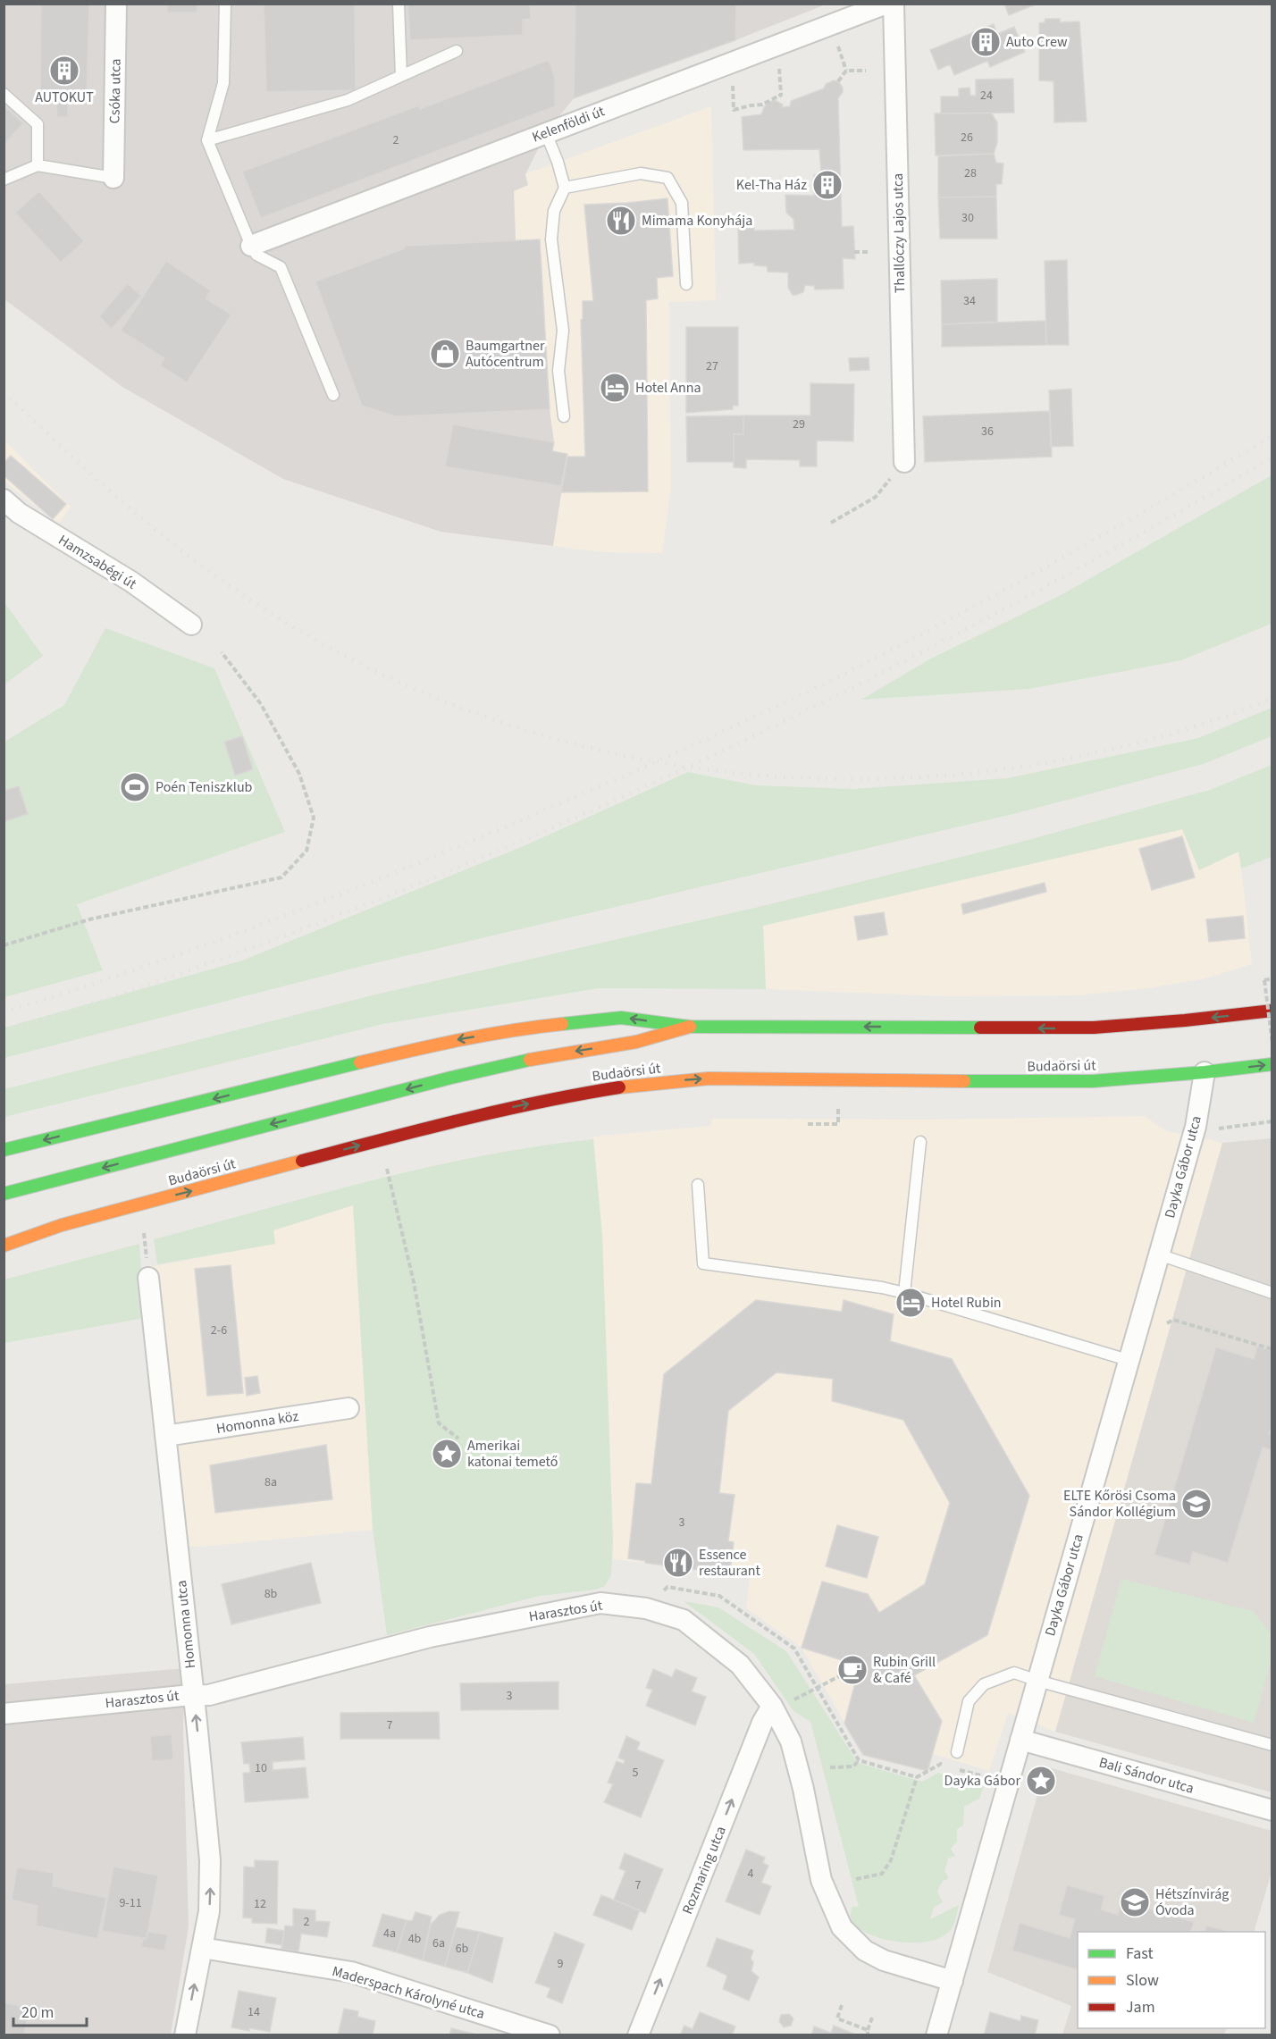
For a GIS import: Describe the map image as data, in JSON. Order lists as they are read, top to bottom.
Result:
{
  "streets": {
    "main road": ["Budaörsi út"],
    "street": [
      "Csóka utca",
      "Kelenföldi út",
      "Thallóczy Lajos utca",
      "Hamzsabégi út",
      "Dayka Gábor utca",
      "Homonna köz",
      "Harasztos út",
      "Homonna utca",
      "Bali Sándor utca",
      "Rozmaring utca",
      "Maderspach Károlyné utca"
    ]
  },
  "crossings": [
    ["Budaörsi út", "Dayka Gábor utca"],
    ["Dayka Gábor utca", "Harasztos út"],
    ["Dayka Gábor utca", "Bali Sándor utca"],
    ["Homonna köz", "Homonna utca"],
    ["Harasztos út", "Homonna utca"],
    ["Harasztos út", "Rozmaring utca"],
    ["Homonna utca", "Maderspach Károlyné utca"]
  ],
  "one_way": ["Homonna utca", "Rozmaring utca"],
  "places": {
    "building": ["Auto Crew", "AUTOKUT", "Kel-Tha Ház"],
    "restaurant": ["Mimama Konyhája", "Essence restaurant"],
    "shop": ["Baumgartner Autócentrum"],
    "hotel": ["Hotel Anna", "Hotel Rubin"],
    "sports": ["Poén Teniszklub"],
    "place": ["Amerikai katonai temető", "Dayka Gábor"],
    "school or university": ["ELTE Kőrösi Csoma Sándor Kollégium", "Hétszínvirág Óvoda"],
    "cafe": ["Rubin Grill & Café"]
  },
  "house_numbers": [
    "24",
    "26",
    "2",
    "28",
    "30",
    "34",
    "27",
    "29",
    "36",
    "2-6",
    "8a",
    "3",
    "8b",
    "3",
    "7",
    "10",
    "5",
    "4",
    "7",
    "9-11",
    "12",
    "2",
    "4a",
    "4b",
    "6a",
    "6b",
    "9",
    "14"
  ],
  "legend": ["Fast", "Slow", "Jam"],
  "scale_bar": "20 m"
}
